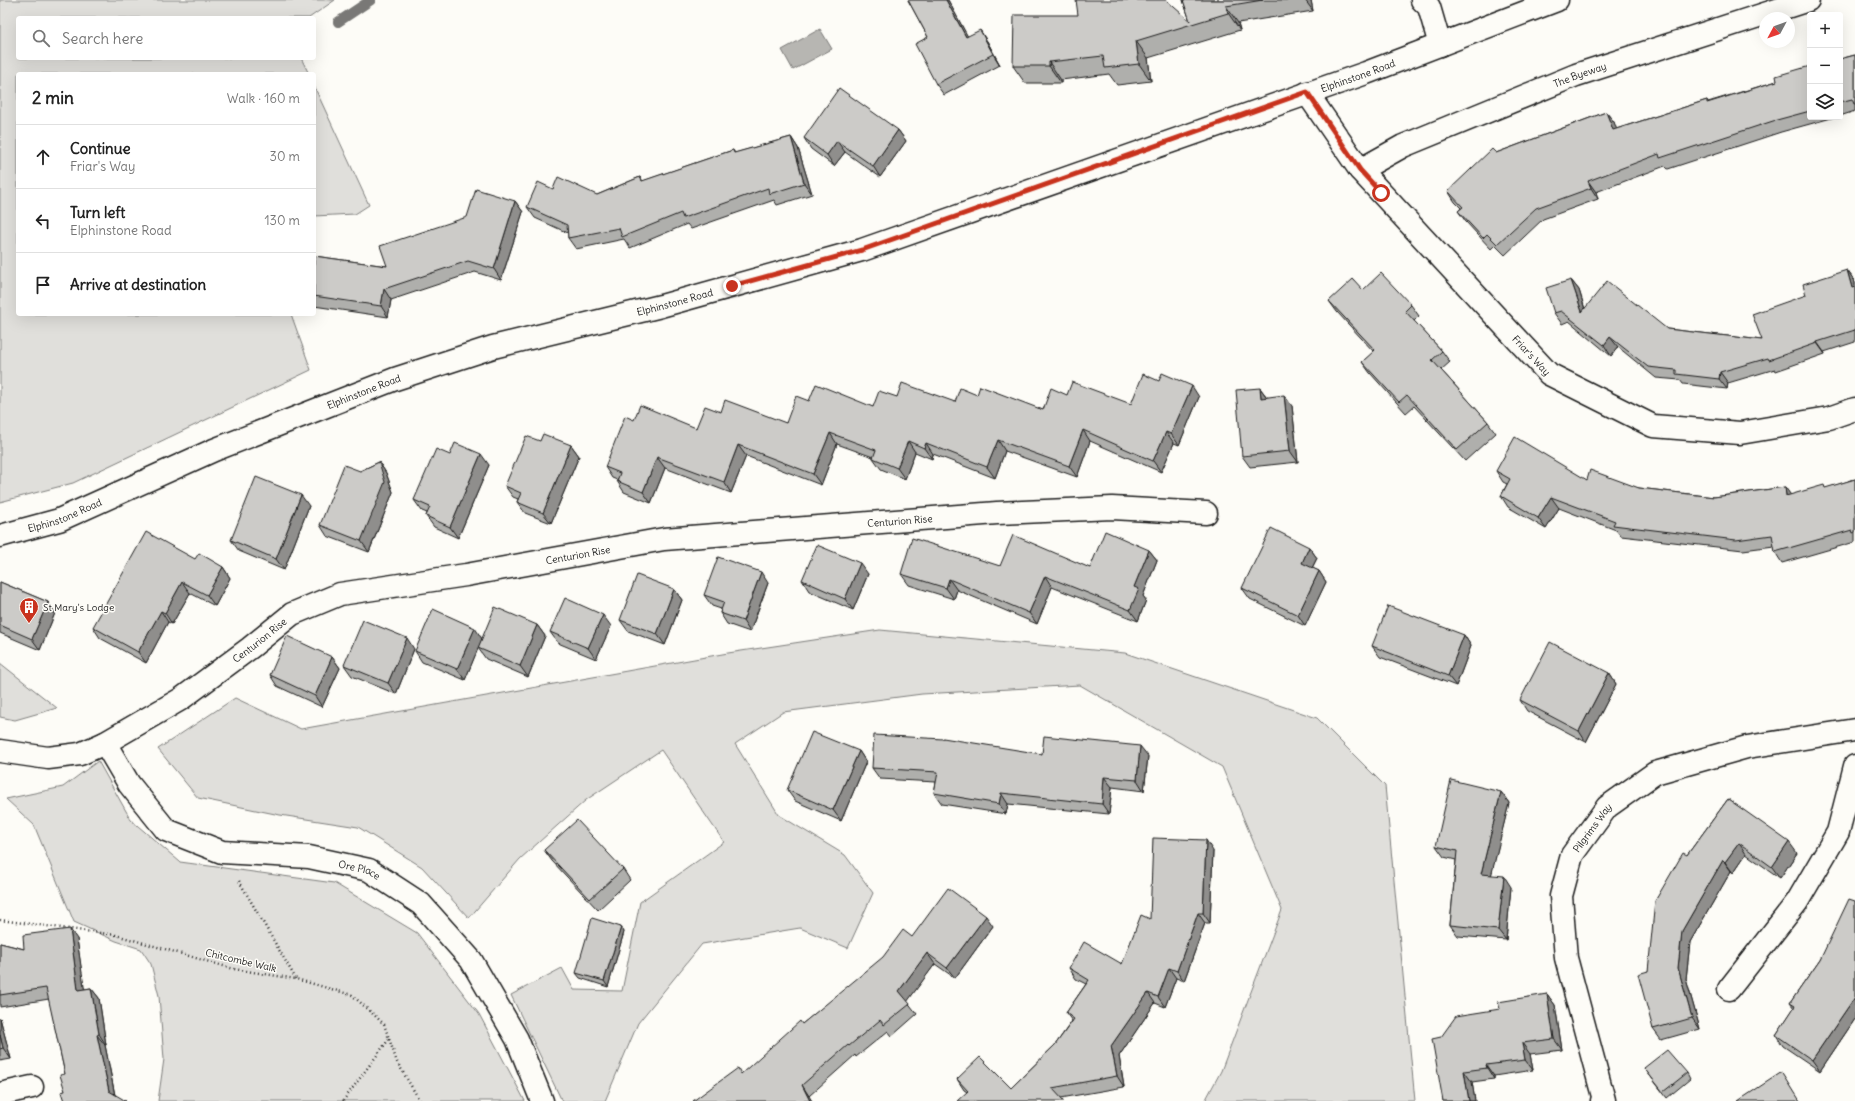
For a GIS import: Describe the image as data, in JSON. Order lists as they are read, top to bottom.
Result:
{
  "streets": {
    "street": [
      "Elphinstone Road",
      "The Byeway",
      "Friar's Way",
      "Centurion Rise",
      "Pilgrims Way",
      "Ore Place"
    ],
    "path": ["Chitcombe Walk"]
  },
  "crossings": [
    ["Elphinstone Road", "Friar's Way"],
    ["The Byeway", "Friar's Way"],
    ["Centurion Rise", "Ore Place"]
  ],
  "places": {
    "building": ["St Mary's Lodge"]
  },
  "north": "bottom left",
  "page": {
    "map_buttons": ["+", "−"],
    "search": "Search here",
    "heading": ["2 min", "Walk · 160 m"],
    "list": [
      ["Continue", "Friar's Way", "30 m"],
      ["Turn left", "Elphinstone Road", "130 m"],
      "Arrive at destination"
    ]
  }
}
